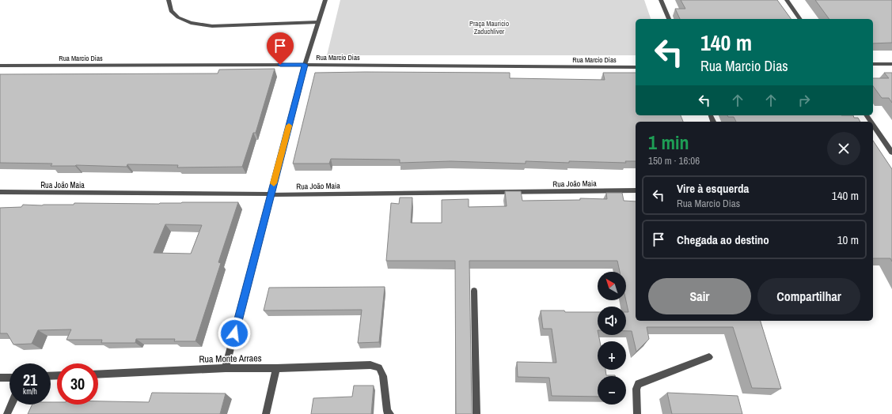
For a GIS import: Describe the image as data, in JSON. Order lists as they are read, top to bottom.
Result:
{
  "streets": {
    "street": ["Rua Marcio Dias", "Rua João Maia", "Rua Monte Arraes"]
  },
  "parks": ["Praça Mauricio Zaduchliver"],
  "north": "top left",
  "page": {
    "turn": ["140 m", "Rua Marcio Dias"],
    "heading": ["1 min", "150 m · 16:06"],
    "list": [
      {
        "name": "Vire à esquerda",
        "note": "Rua Marcio Dias",
        "value": "140 m"
      },
      {
        "name": "Chegada ao destino",
        "value": "10 m"
      }
    ],
    "map_buttons": ["+", "−"],
    "buttons": ["Sair", "Compartilhar"],
    "speed": "21 km/h",
    "limit": "30"
  }
}
